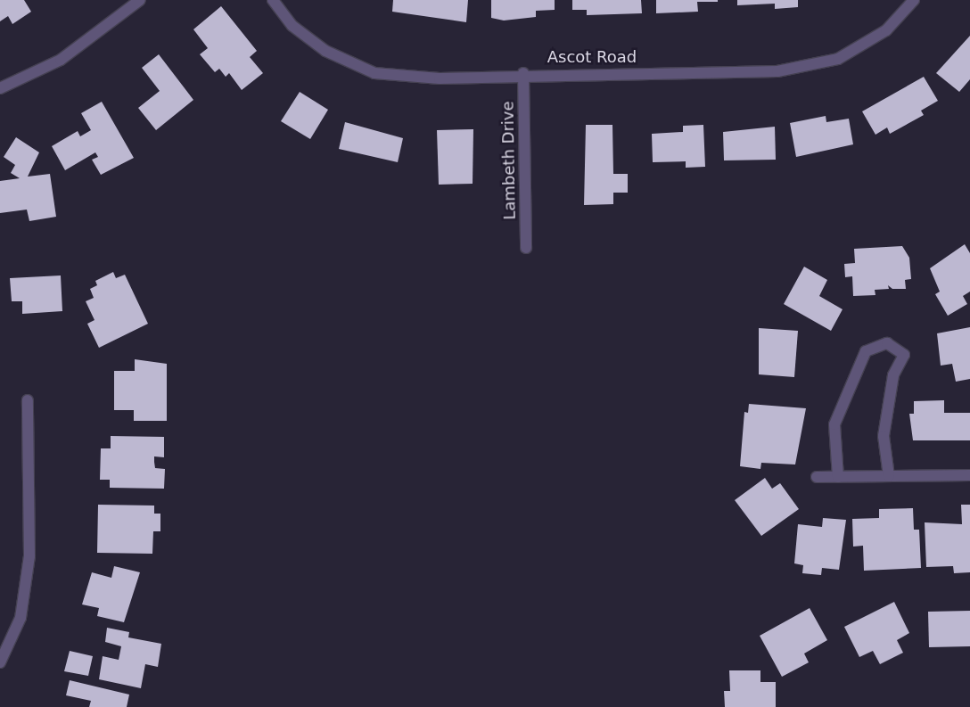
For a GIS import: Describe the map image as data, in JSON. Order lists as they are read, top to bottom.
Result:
{
  "streets": {
    "street": ["Ascot Road", "Lambeth Drive"]
  },
  "crossings": [
    ["Ascot Road", "Lambeth Drive"]
  ]
}
